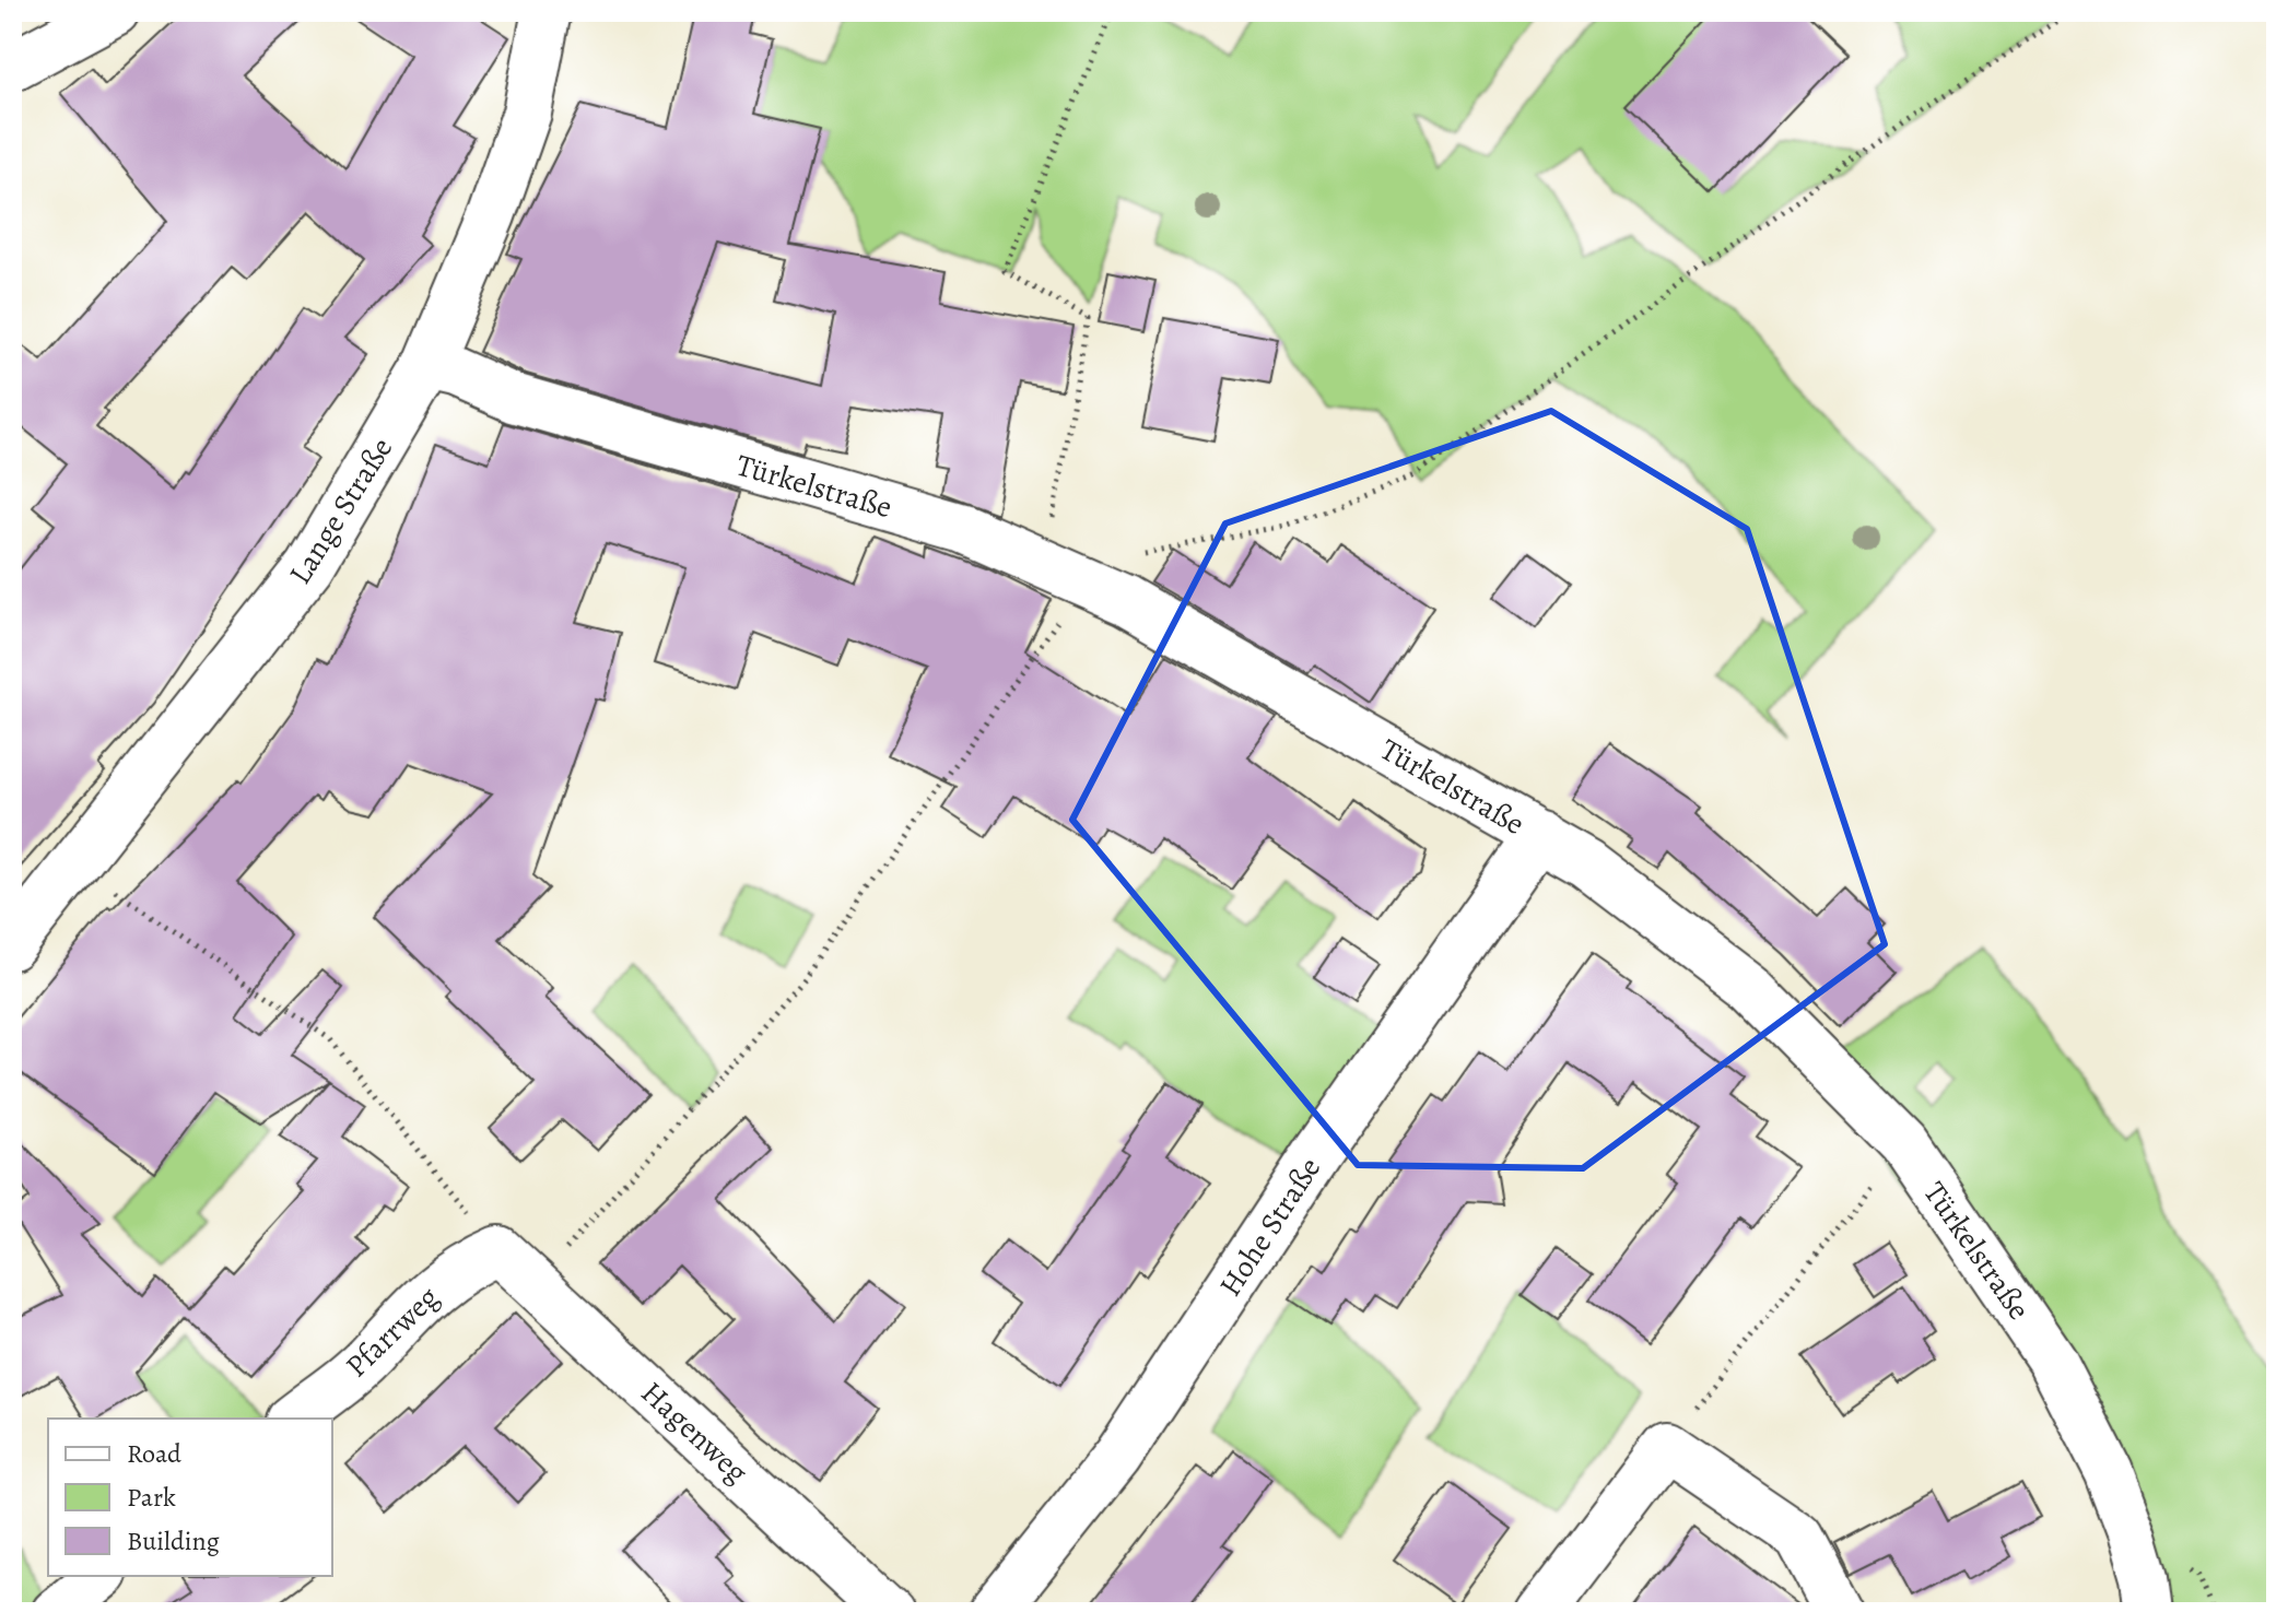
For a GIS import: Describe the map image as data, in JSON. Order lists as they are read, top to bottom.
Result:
{
  "streets": {
    "street": [
      "Türkelstraße",
      "Lange Straße",
      "Hohe Straße",
      "Pfarrweg",
      "Hagenweg"
    ]
  },
  "crossings": [
    ["Türkelstraße", "Lange Straße"],
    ["Türkelstraße", "Hohe Straße"],
    ["Pfarrweg", "Hagenweg"]
  ],
  "legend": ["Road", "Park", "Building"]
}
